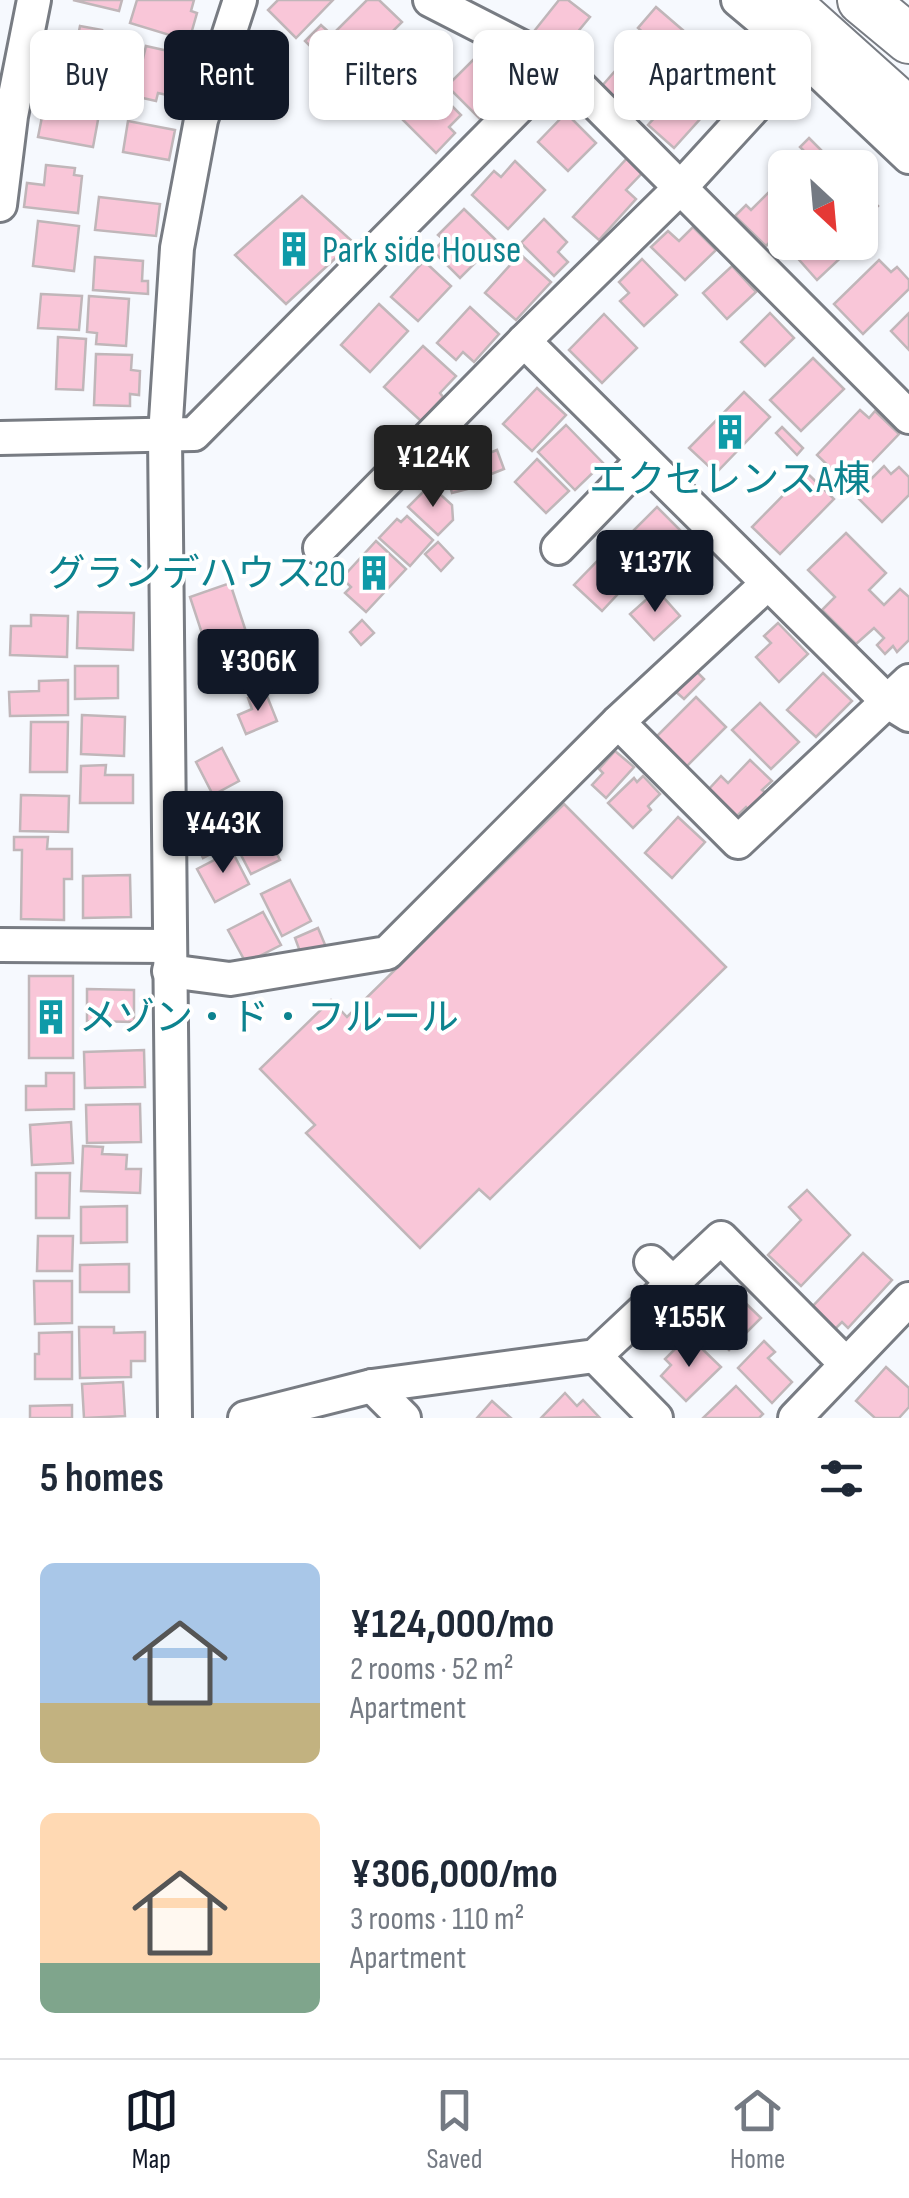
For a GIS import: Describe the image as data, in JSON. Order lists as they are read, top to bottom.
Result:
{
  "places": {
    "building": [
      "Park side House",
      "エクセレンスA棟",
      "グランデハウス20",
      "メゾン・ド・フルール"
    ]
  },
  "north": "bottom right",
  "page": {
    "chip": [
      "Buy",
      "Rent",
      "Filters",
      "New",
      "Apartment"
    ],
    "price": [
      "¥124K",
      "¥137K",
      "¥306K",
      "¥443K",
      "¥155K"
    ],
    "heading": "5 homes",
    "list": [
      {
        "name": "¥124,000/mo",
        "note": "2 rooms · 52 m² · Apartment"
      },
      {
        "name": "¥306,000/mo",
        "note": "3 rooms · 110 m² · Apartment"
      }
    ],
    "tabs": ["Map", "Saved", "Home"]
  }
}
